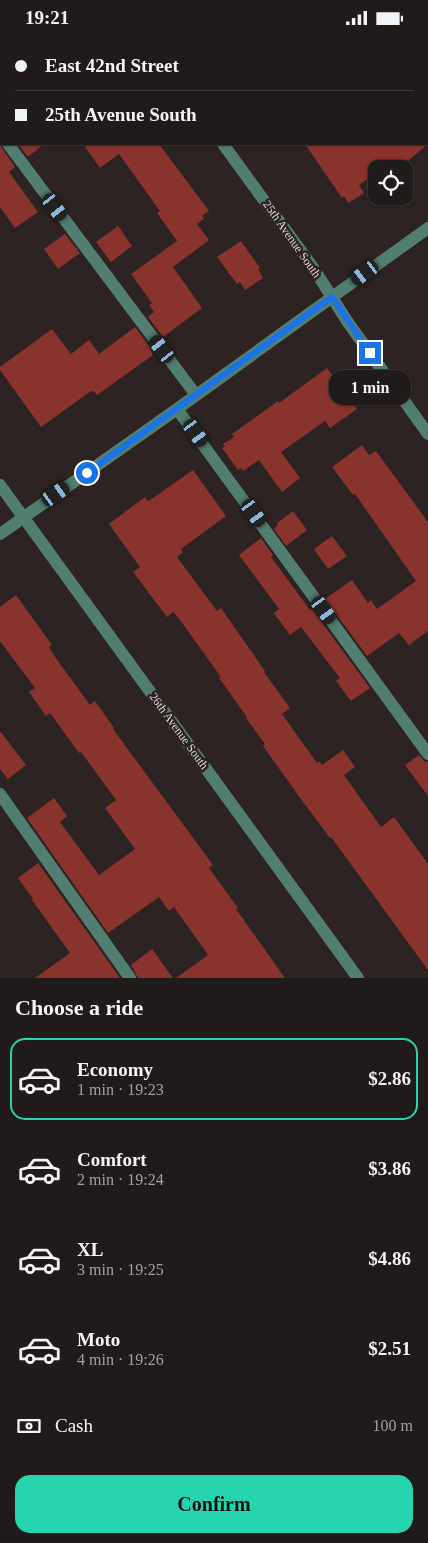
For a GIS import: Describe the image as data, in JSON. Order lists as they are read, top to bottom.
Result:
{
  "streets": {
    "street": ["25th Avenue South", "26th Avenue South"]
  },
  "page": {
    "status": "19:21",
    "banner": ["East 42nd Street", "25th Avenue South"],
    "bubble": "1 min",
    "heading": "Choose a ride",
    "list": [
      {
        "name": "Economy",
        "note": "1 min · 19:23",
        "value": "$2.86"
      },
      {
        "name": "Comfort",
        "note": "2 min · 19:24",
        "value": "$3.86"
      },
      {
        "name": "XL",
        "note": "3 min · 19:25",
        "value": "$4.86"
      },
      {
        "name": "Moto",
        "note": "4 min · 19:26",
        "value": "$2.51"
      }
    ],
    "pay": ["Cash", "100 m"],
    "buttons": "Confirm"
  }
}
